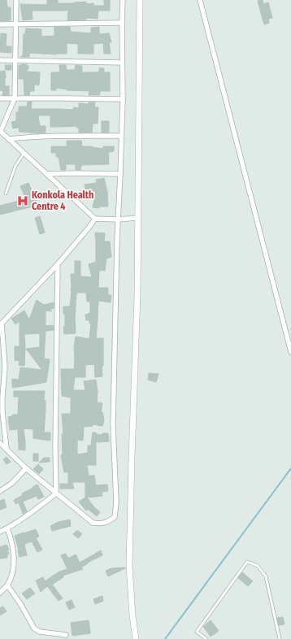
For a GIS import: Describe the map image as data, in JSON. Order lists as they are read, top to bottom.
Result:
{
  "places": {
    "hospital": ["Konkola Health Centre 4"]
  }
}
